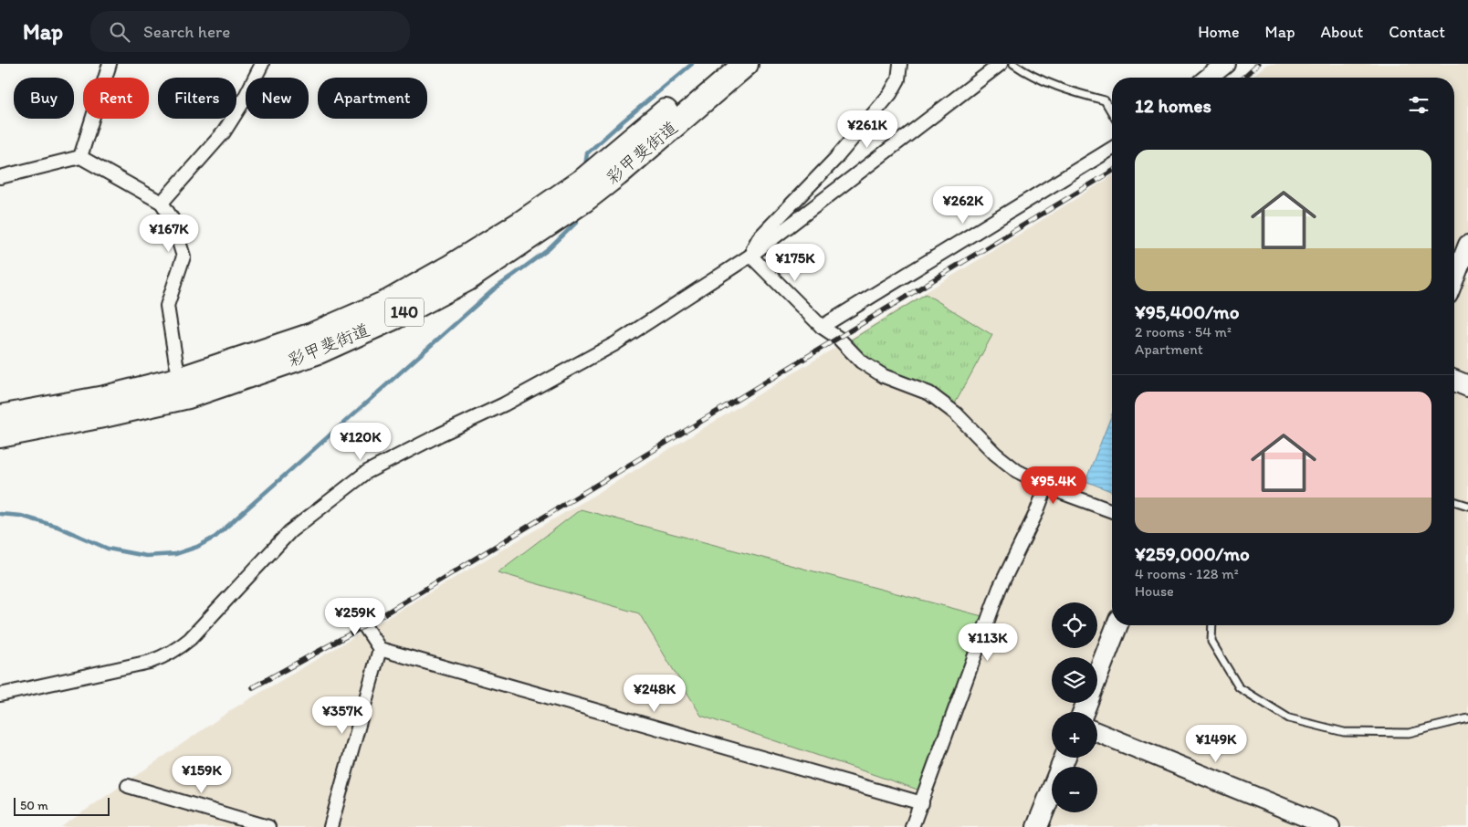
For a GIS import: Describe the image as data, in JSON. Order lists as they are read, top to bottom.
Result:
{
  "streets": {
    "highway": ["彩甲斐街道", "140"]
  },
  "scale_bar": "50 m",
  "page": {
    "header": "Map",
    "search": "Search here",
    "nav": [
      "Home",
      "Map",
      "About",
      "Contact"
    ],
    "chip": [
      "Buy",
      "Rent",
      "Filters",
      "New",
      "Apartment"
    ],
    "heading": "12 homes",
    "price": [
      "¥261K",
      "¥262K",
      "¥167K",
      "¥175K",
      "¥120K",
      "¥95.4K",
      "¥259K",
      "¥113K",
      "¥248K",
      "¥357K",
      "¥149K",
      "¥159K"
    ],
    "list": [
      {
        "name": "¥95,400/mo",
        "note": "2 rooms · 54 m² · Apartment"
      },
      {
        "name": "¥259,000/mo",
        "note": "4 rooms · 128 m² · House"
      }
    ],
    "map_buttons": ["+", "−"],
    "scale": "50 m"
  }
}
